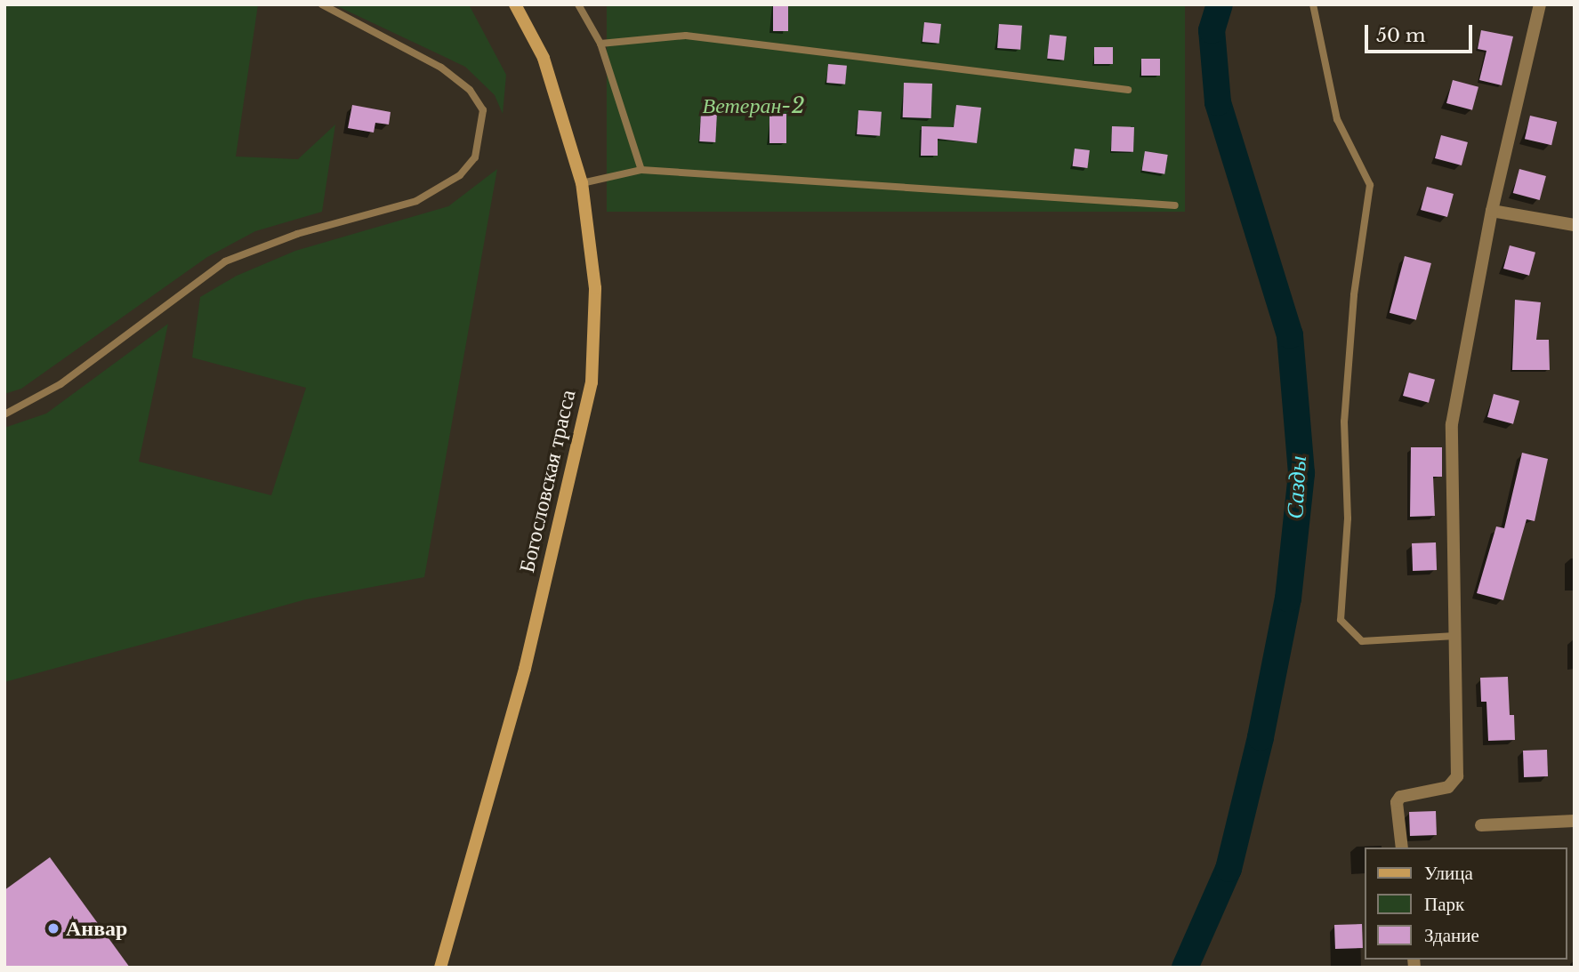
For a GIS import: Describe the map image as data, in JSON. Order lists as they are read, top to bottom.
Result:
{
  "streets": {
    "main road": ["Богословская трасса"]
  },
  "water": ["Сазды"],
  "parks": ["Ветеран-2"],
  "places": ["Анвар"],
  "legend": ["Улица", "Парк", "Здание"],
  "scale_bar": "50 m"
}
